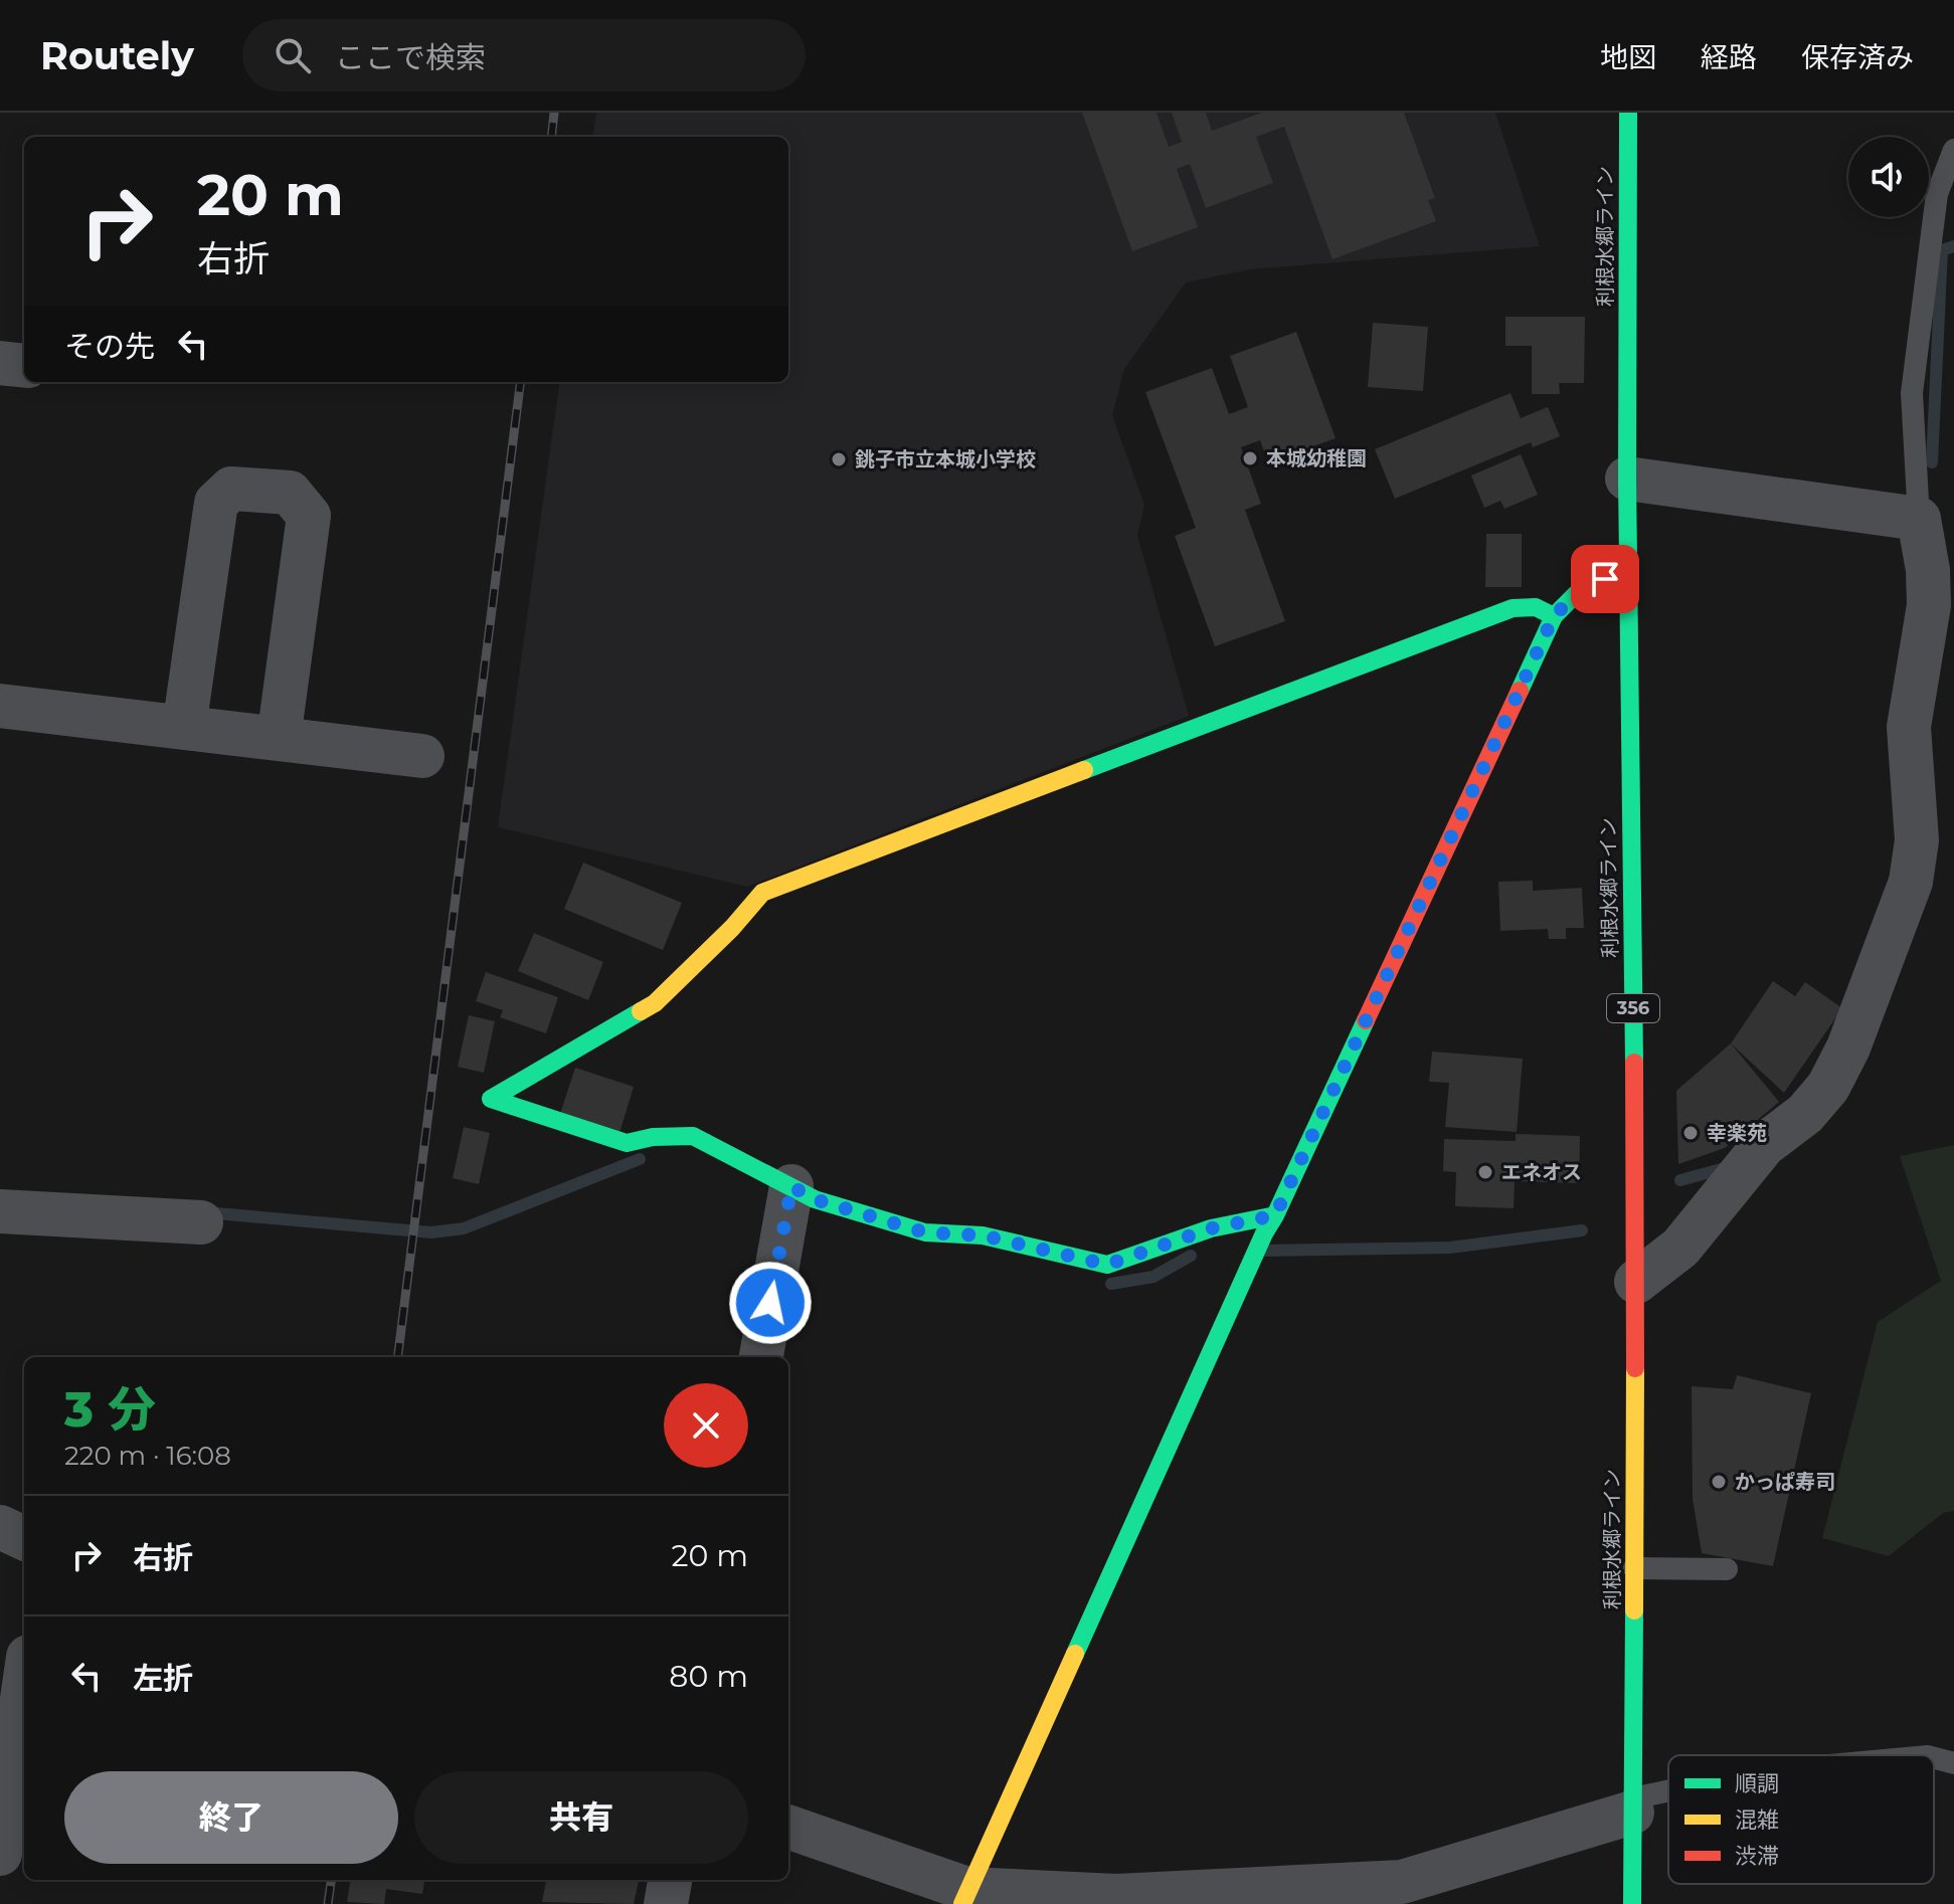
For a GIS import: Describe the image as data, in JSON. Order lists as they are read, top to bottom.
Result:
{
  "streets": {
    "main road": ["利根水郷ライン", "356"]
  },
  "places": [
    "本城幼稚園",
    "銚子市立本城小学校",
    "幸楽苑",
    "エネオス",
    "かっぱ寿司"
  ],
  "legend": ["順調", "混雑", "渋滞"],
  "page": {
    "header": "Routely",
    "search": "ここで検索",
    "nav": ["地図", "経路", "保存済み"],
    "turn": ["20 m", "右折"],
    "then": "その先",
    "heading": ["3 分", "220 m · 16:08"],
    "list": [
      {
        "name": "右折",
        "value": "20 m"
      },
      {
        "name": "左折",
        "value": "80 m"
      }
    ],
    "buttons": ["終了", "共有"]
  }
}
